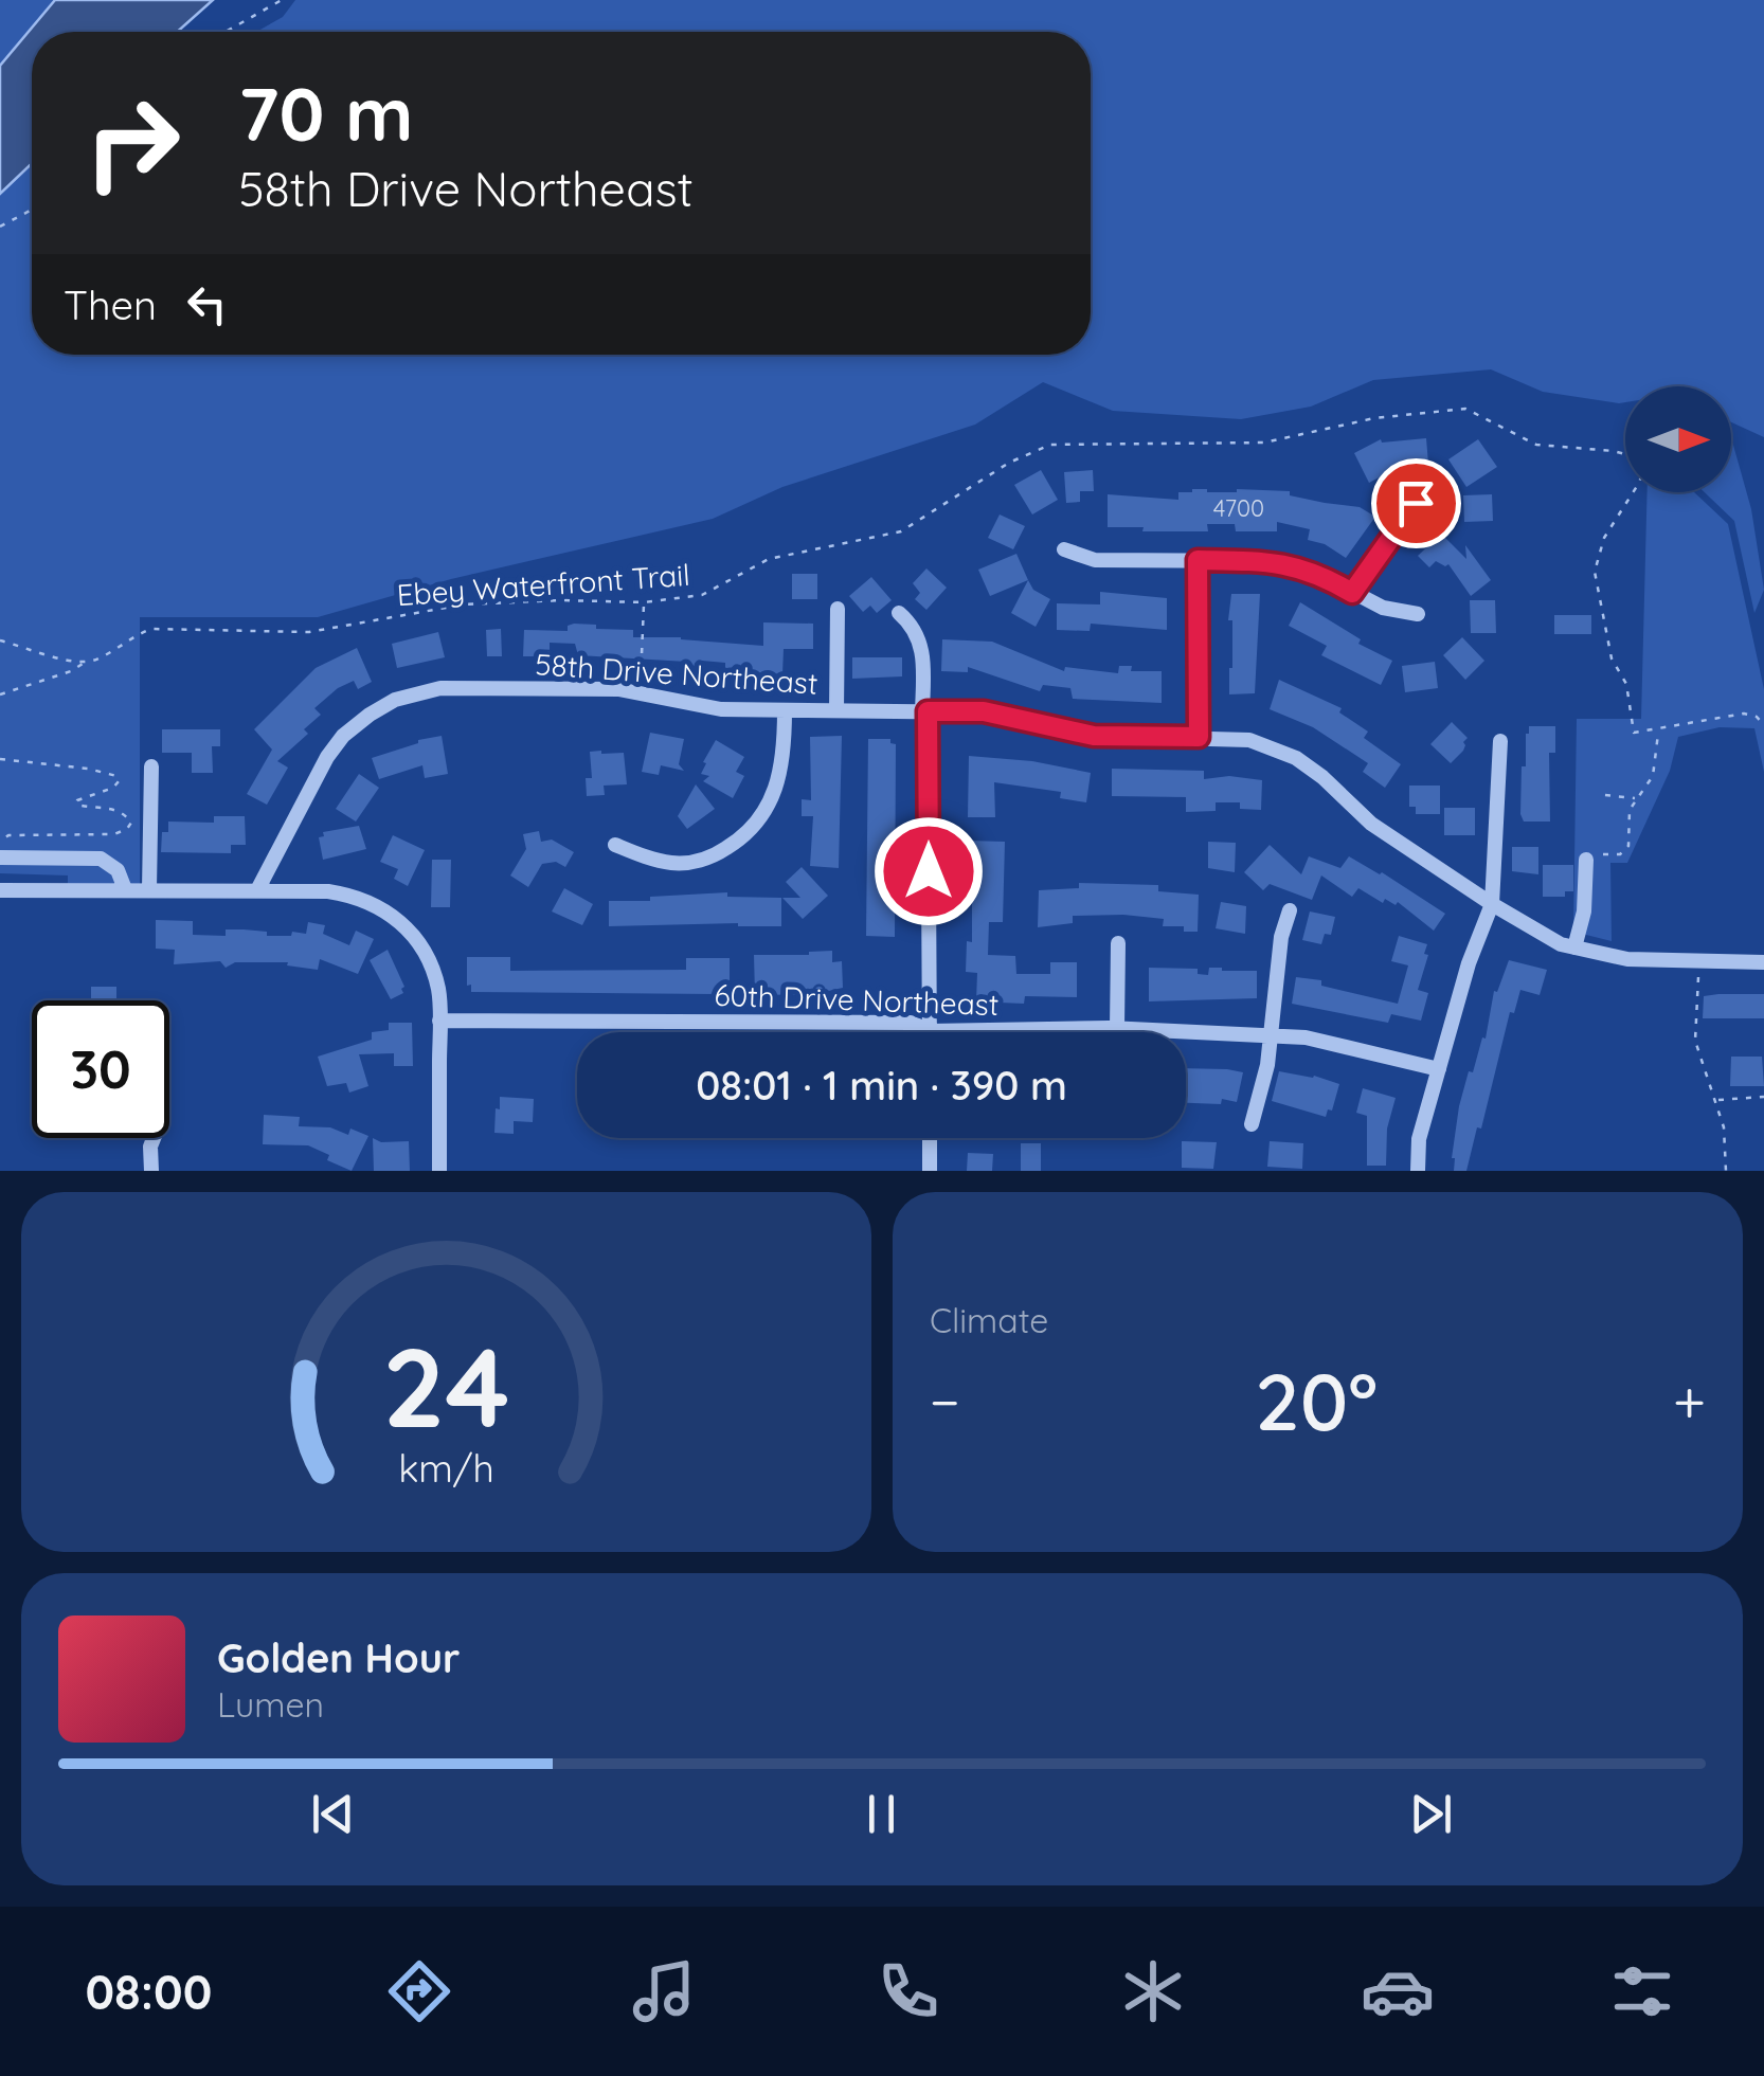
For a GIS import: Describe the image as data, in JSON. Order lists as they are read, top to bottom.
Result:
{
  "streets": {
    "street": ["58th Drive Northeast", "60th Drive Northeast"],
    "path": ["Ebey Waterfront Trail"]
  },
  "house_numbers": ["4700"],
  "north": "right",
  "page": {
    "turn": ["70 m", "58th Drive Northeast"],
    "then": "Then",
    "limit": "30",
    "trip": "08:01 · 1 min · 390 m",
    "tile": "Climate",
    "heat": ["−", "20°", "+"],
    "song": ["Golden Hour", "Lumen"],
    "tabs": "08:00",
    "gauge": ["24", "km/h"]
  }
}
